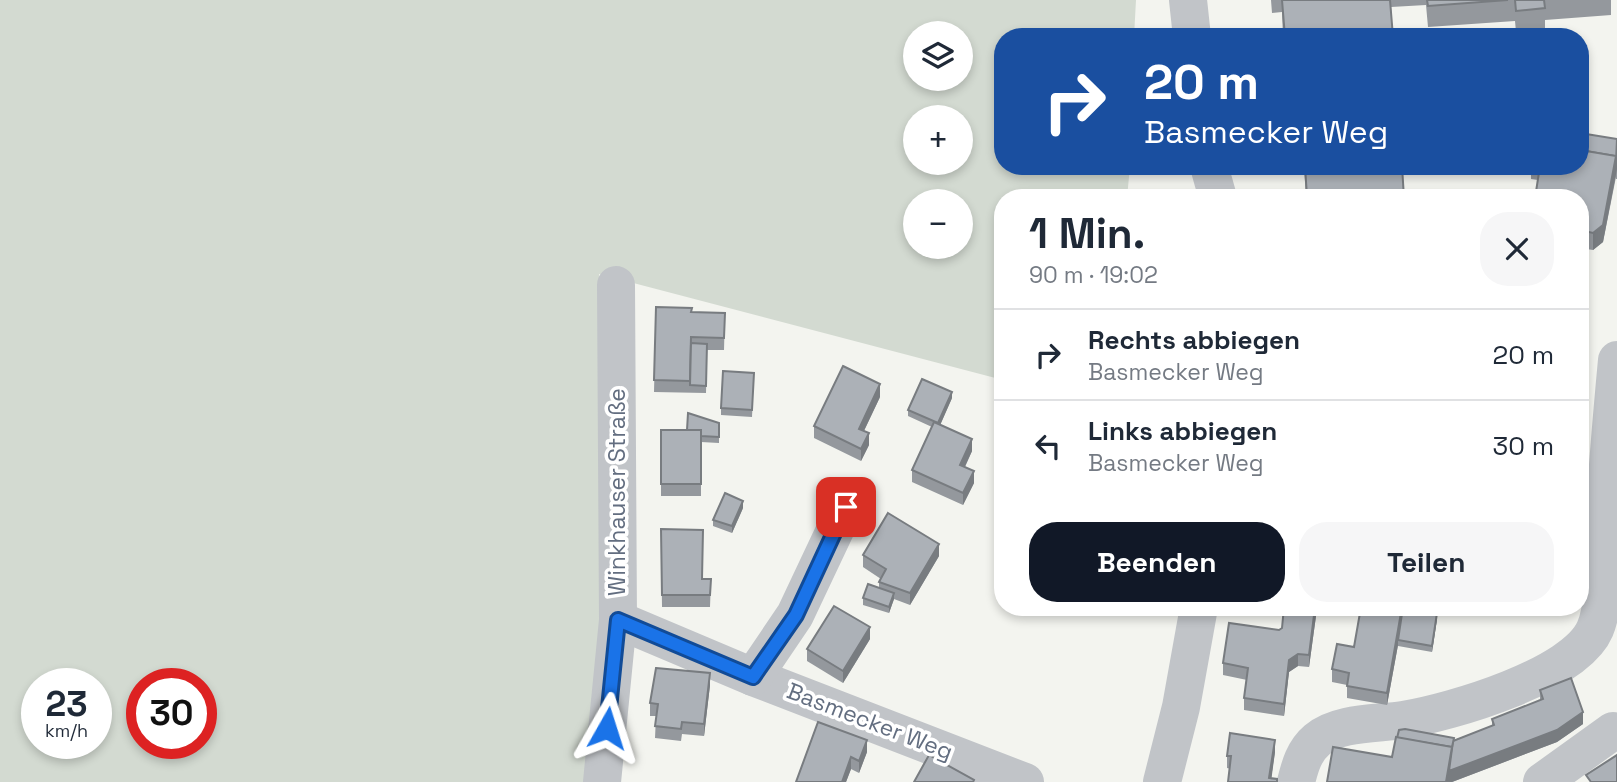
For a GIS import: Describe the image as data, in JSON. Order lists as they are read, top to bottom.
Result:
{
  "streets": {
    "street": ["Winkhauser Straße", "Basmecker Weg"]
  },
  "crossings": [
    ["Winkhauser Straße", "Basmecker Weg"]
  ],
  "page": {
    "map_buttons": ["+", "−"],
    "turn": ["20 m", "Basmecker Weg"],
    "heading": ["1 Min.", "90 m · 19:02"],
    "list": [
      {
        "name": "Rechts abbiegen",
        "note": "Basmecker Weg",
        "value": "20 m"
      },
      {
        "name": "Links abbiegen",
        "note": "Basmecker Weg",
        "value": "30 m"
      }
    ],
    "buttons": ["Beenden", "Teilen"],
    "speed": "23 km/h",
    "limit": "30"
  }
}
